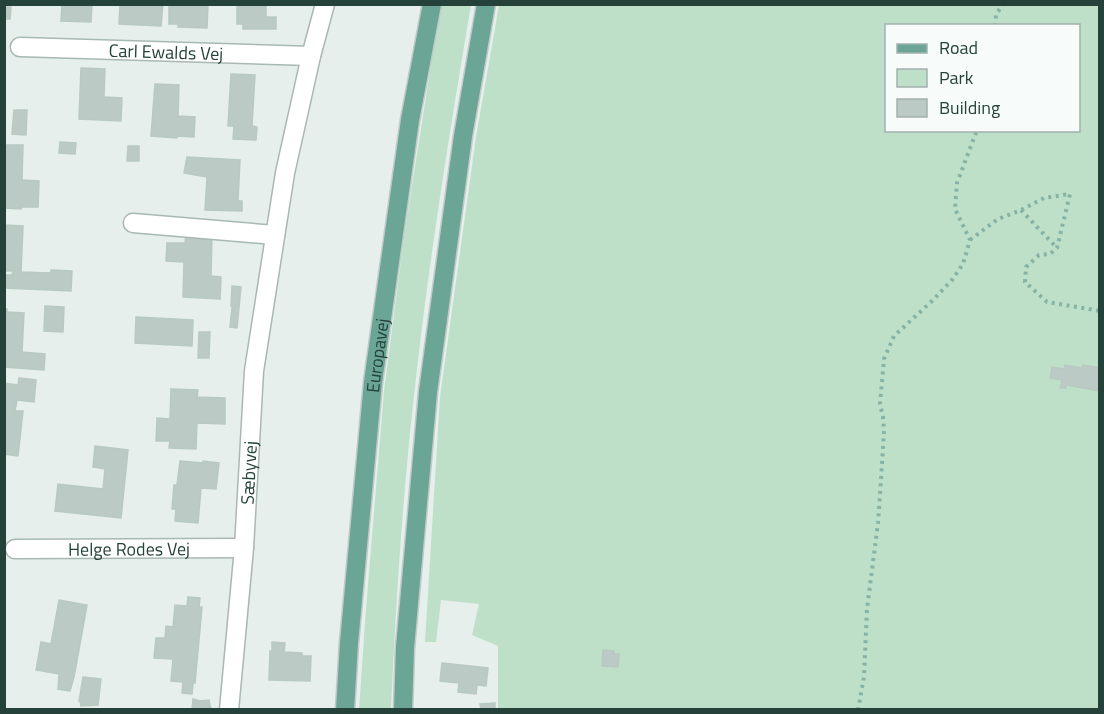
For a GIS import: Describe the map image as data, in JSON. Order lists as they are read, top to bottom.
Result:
{
  "streets": {
    "main road": ["Europavej"],
    "street": ["Carl Ewalds Vej", "Sæbyvej", "Helge Rodes Vej"]
  },
  "crossings": [
    ["Carl Ewalds Vej", "Sæbyvej"],
    ["Sæbyvej", "Helge Rodes Vej"]
  ],
  "legend": ["Road", "Park", "Building"]
}
